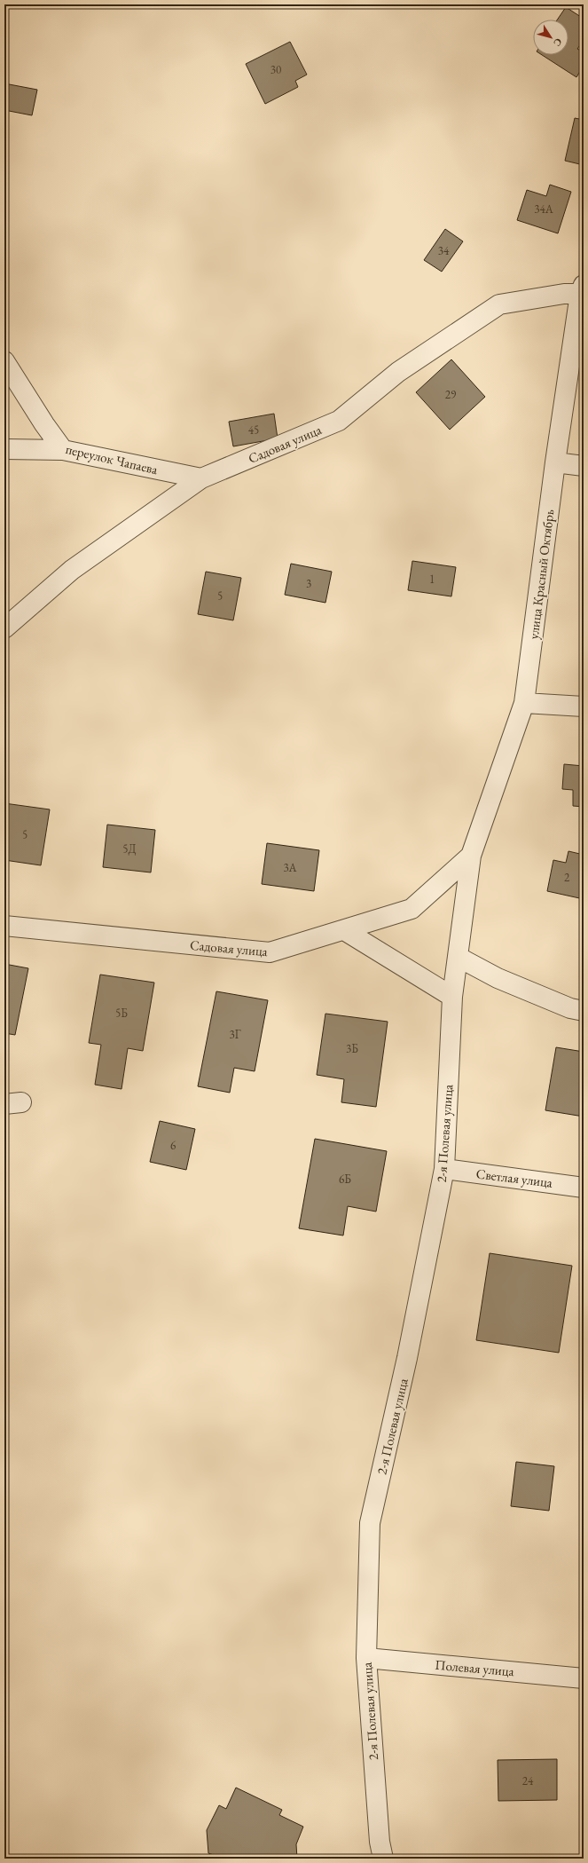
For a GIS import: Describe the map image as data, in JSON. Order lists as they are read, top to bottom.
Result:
{
  "streets": {
    "street": [
      "Садовая улица",
      "переулок Чапаева",
      "улица Красный Октябрь",
      "2-я Полевая улица",
      "Светлая улица",
      "Полевая улица"
    ]
  },
  "crossings": [
    ["Садовая улица", "переулок Чапаева"],
    ["Садовая улица", "улица Красный Октябрь"],
    ["улица Красный Октябрь", "2-я Полевая улица"],
    ["2-я Полевая улица", "Светлая улица"],
    ["2-я Полевая улица", "Полевая улица"]
  ],
  "house_numbers": [
    "30",
    "34А",
    "34",
    "29",
    "45",
    "1",
    "3",
    "5",
    "5",
    "5Д",
    "3А",
    "2",
    "5Б",
    "3Г",
    "3Б",
    "6",
    "6Б",
    "24"
  ],
  "north": "bottom right"
}
